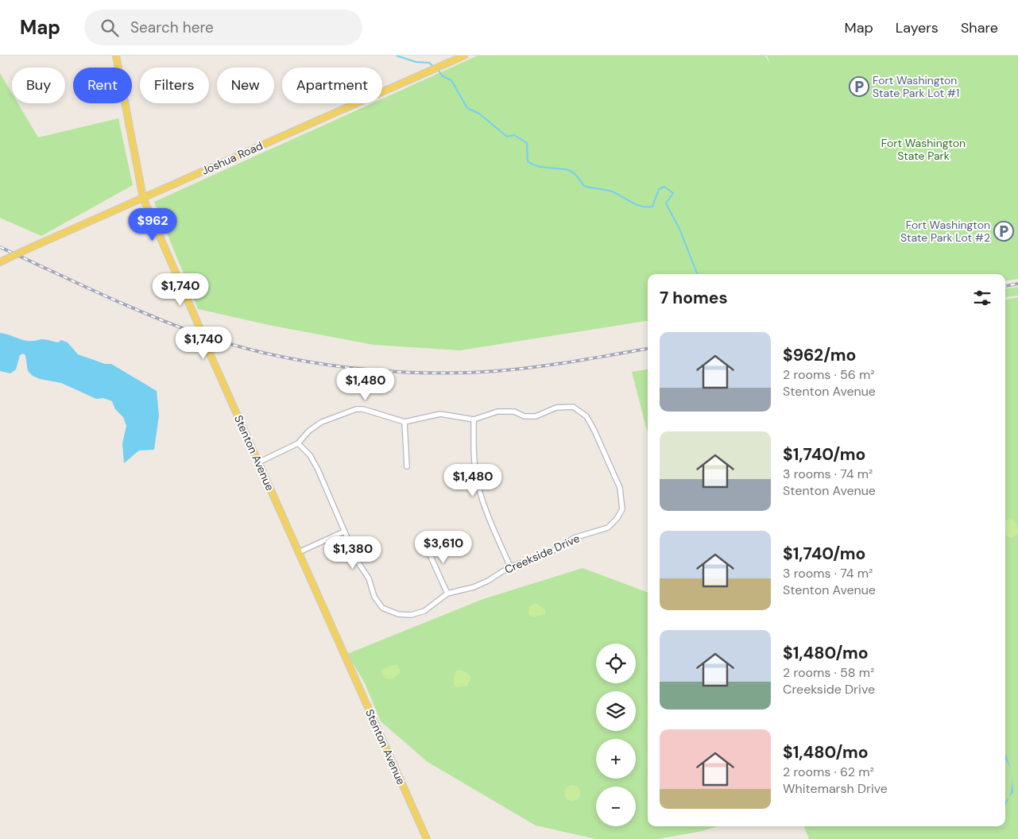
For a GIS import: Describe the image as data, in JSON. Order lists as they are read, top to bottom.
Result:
{
  "streets": {
    "main road": ["Joshua Road", "Stenton Avenue"],
    "street": ["Creekside Drive"]
  },
  "crossings": [
    ["Joshua Road", "Stenton Avenue"],
    ["Stenton Avenue", "Creekside Drive"]
  ],
  "parks": ["Fort Washington State Park"],
  "places": {
    "parking": ["Fort Washington State Park Lot #1", "Fort Washington State Park Lot #2"]
  },
  "page": {
    "header": "Map",
    "search": "Search here",
    "nav": ["Map", "Layers", "Share"],
    "chip": [
      "Buy",
      "Rent",
      "Filters",
      "New",
      "Apartment"
    ],
    "price": [
      "$962",
      "$1,740",
      "$1,740",
      "$1,480",
      "$1,480",
      "$3,610",
      "$1,380"
    ],
    "heading": "7 homes",
    "list": [
      {
        "name": "$962/mo",
        "note": "2 rooms · 56 m² · Stenton Avenue"
      },
      {
        "name": "$1,740/mo",
        "note": "3 rooms · 74 m² · Stenton Avenue"
      },
      {
        "name": "$1,740/mo",
        "note": "3 rooms · 74 m² · Stenton Avenue"
      },
      {
        "name": "$1,480/mo",
        "note": "2 rooms · 58 m² · Creekside Drive"
      },
      {
        "name": "$1,480/mo",
        "note": "2 rooms · 62 m² · Whitemarsh Drive"
      }
    ],
    "map_buttons": ["+", "−"]
  }
}
